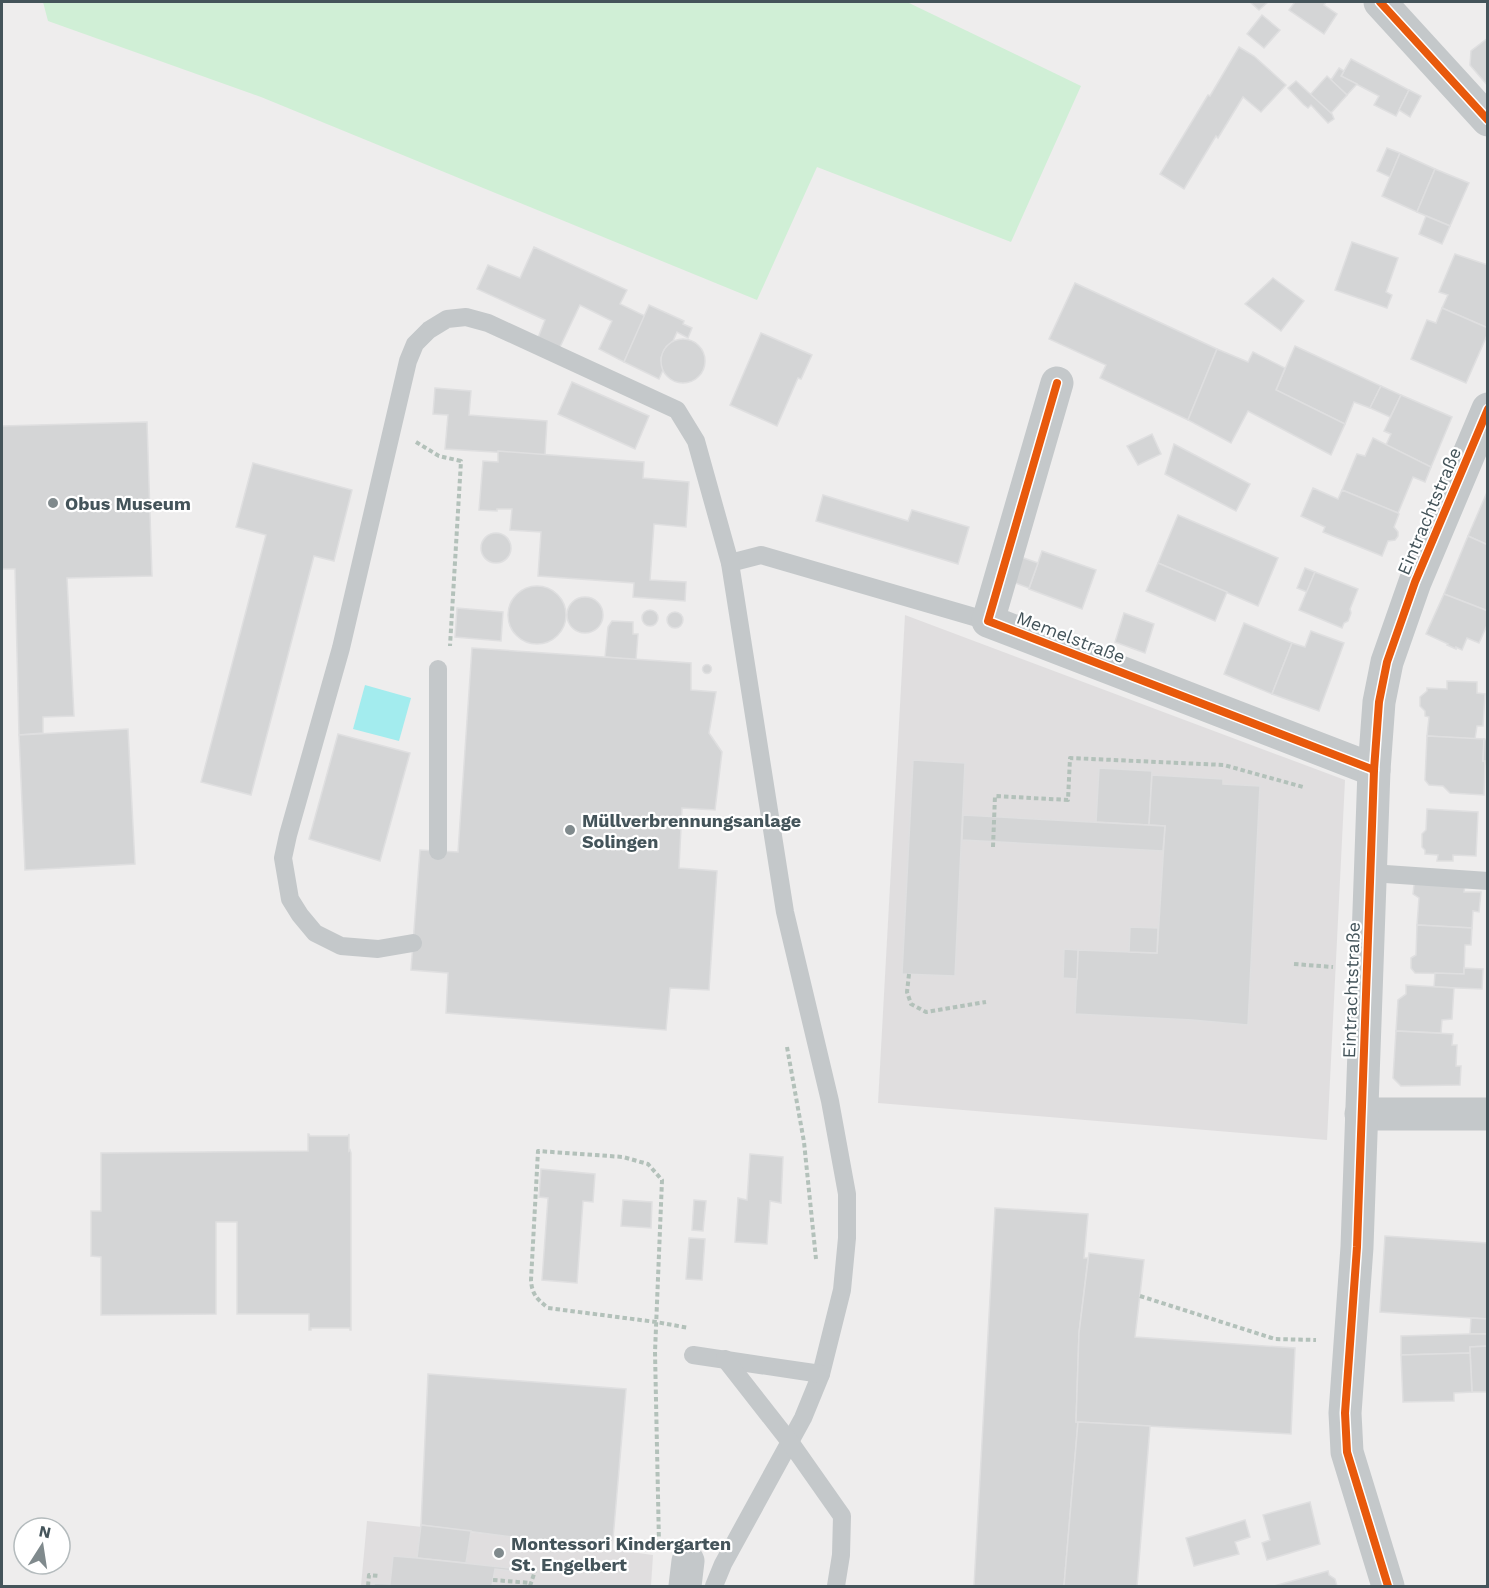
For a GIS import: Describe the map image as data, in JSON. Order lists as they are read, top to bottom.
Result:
{
  "streets": {
    "street": ["Eintrachtstraße", "Memelstraße"]
  },
  "crossings": [
    ["Eintrachtstraße", "Memelstraße"]
  ],
  "places": ["Obus Museum", "Müllverbrennungsanlage Solingen", "Montessori Kindergarten St. Engelbert"],
  "north": "top"
}
